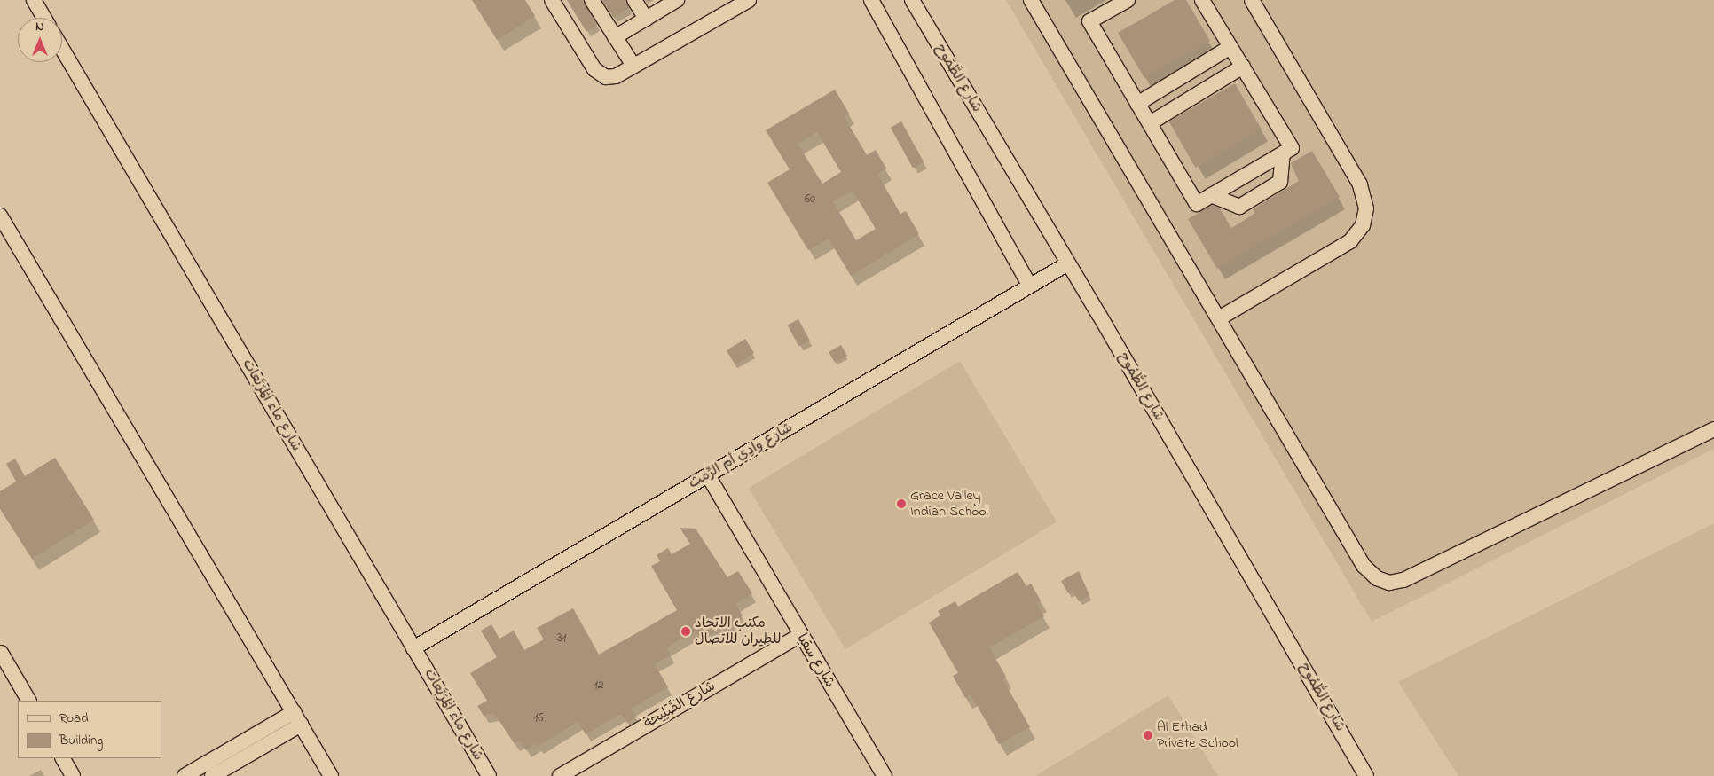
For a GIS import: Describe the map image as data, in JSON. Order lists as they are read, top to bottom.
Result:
{
  "streets": {
    "street": [
      "شارع الطُّمُوح",
      "شارع ماء المُرَبَّعات",
      "شارع وادِي أم الرِّمث",
      "شارع سقيا",
      "شارع الصَّلِيحة"
    ]
  },
  "crossings": [
    ["شارع الطُّمُوح", "شارع وادِي أم الرِّمث"],
    ["شارع ماء المُرَبَّعات", "شارع وادِي أم الرِّمث"],
    ["شارع وادِي أم الرِّمث", "شارع سقيا"],
    ["شارع سقيا", "شارع الصَّلِيحة"]
  ],
  "places": ["Grace Valley Indian School", "مكتب الاتحاد للطيران للاتصال", "Al Ethad Private School"],
  "house_numbers": [
    "60",
    "31",
    "12",
    "16"
  ],
  "legend": ["Road", "Building"],
  "north": "top"
}
